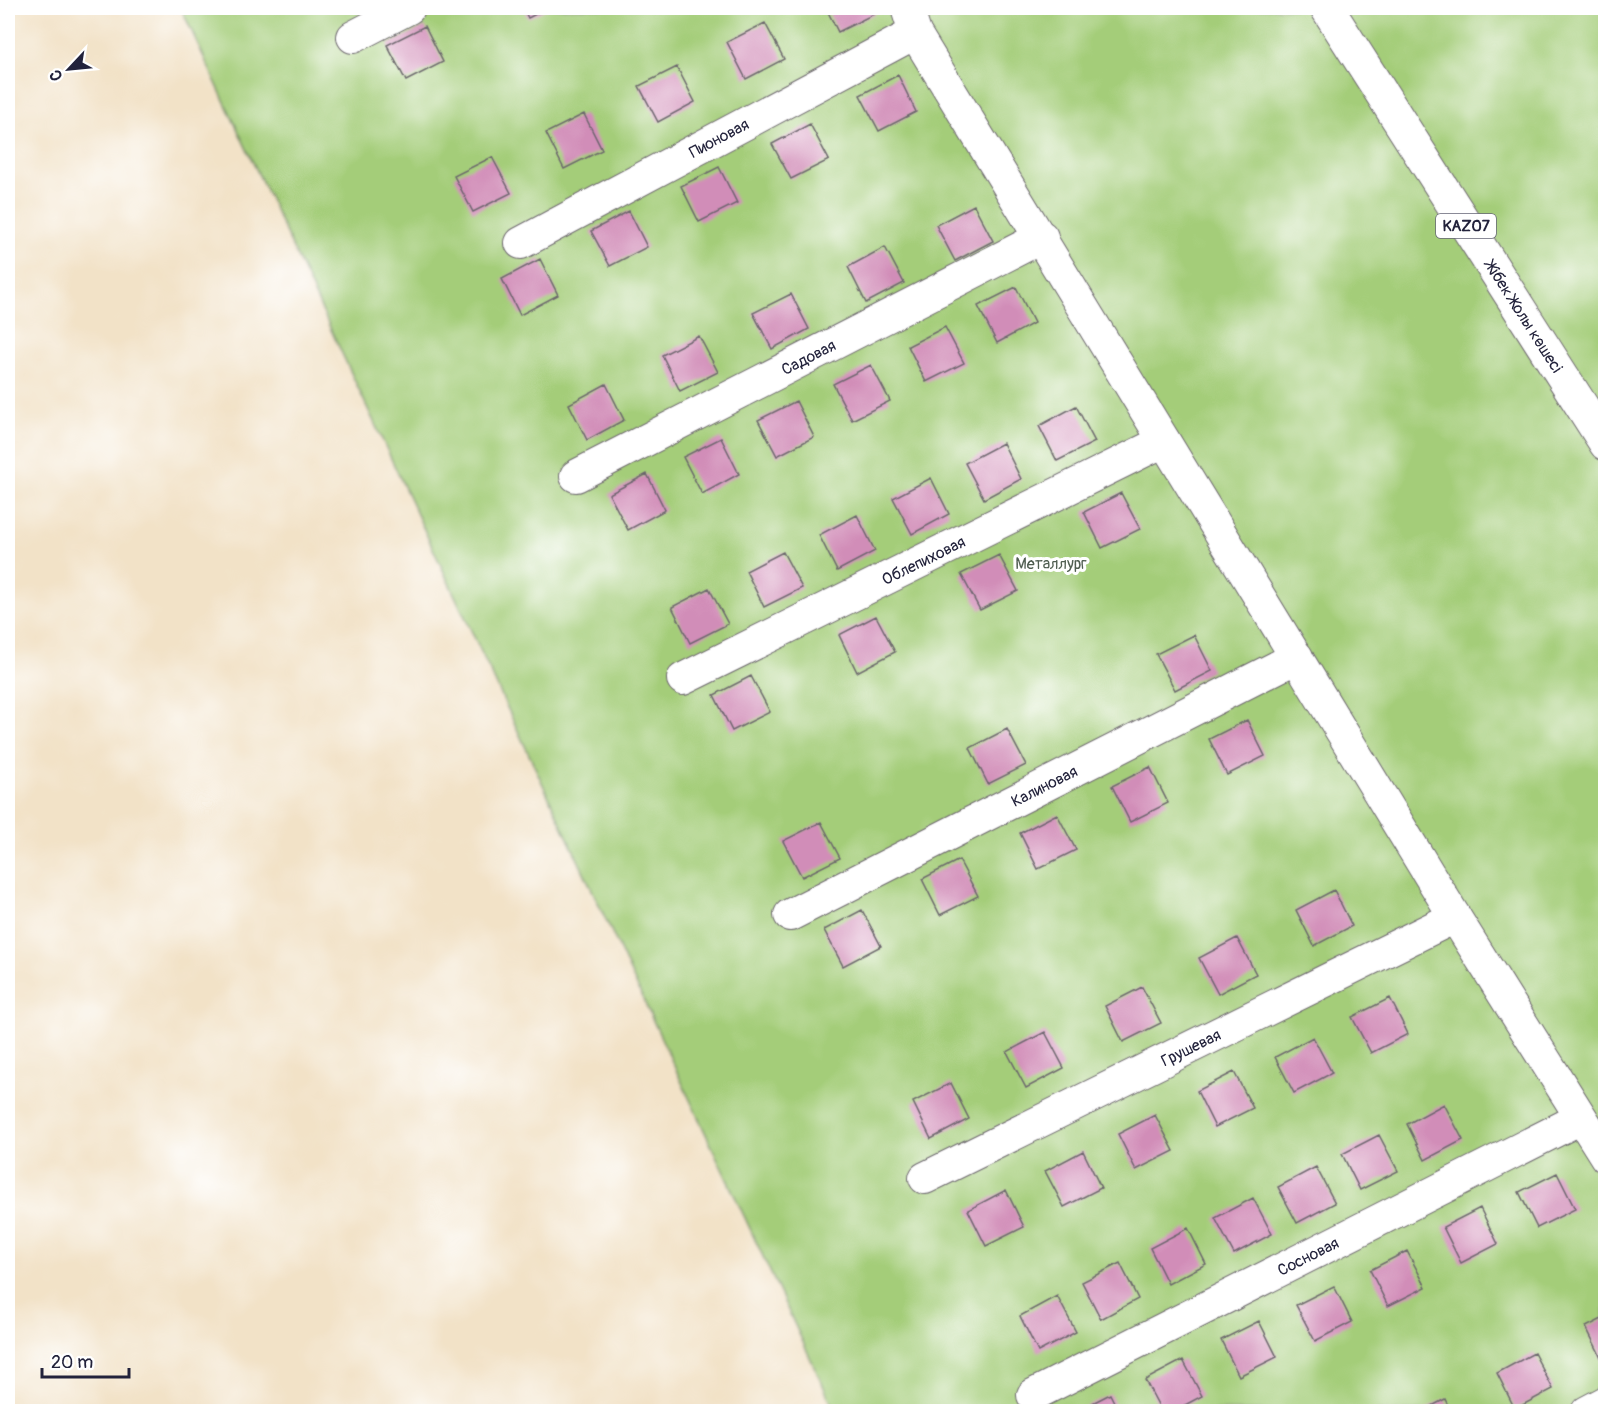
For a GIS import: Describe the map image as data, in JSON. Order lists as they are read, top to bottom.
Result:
{
  "streets": {
    "highway": ["KAZ07", "Жібек Жолы көшесі"],
    "street": [
      "Пионовая",
      "Садовая",
      "Облепиховая",
      "Калиновая",
      "Грушевая",
      "Сосновая"
    ]
  },
  "parks": ["Металлург"],
  "scale_bar": "20 m",
  "north": "bottom left"
}
